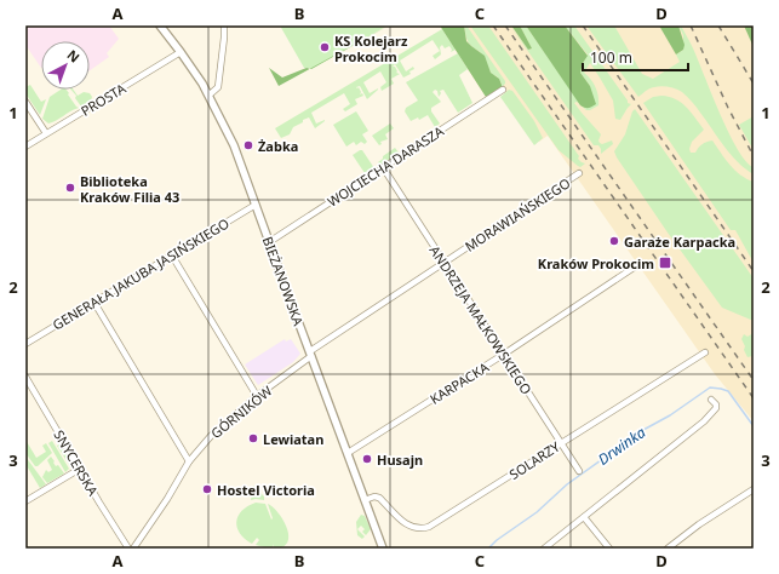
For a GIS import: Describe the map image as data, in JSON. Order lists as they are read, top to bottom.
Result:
{
  "streets": {
    "street": [
      "PROSTA",
      "WOJCIECHA DARASZA",
      "MORAWIAŃSKIEGO",
      "GENERAŁA JAKUBA JASIŃSKIEGO",
      "BIEŻANOWSKA",
      "ANDRZEJA MAŁKOWSKIEGO",
      "KARPACKA",
      "GÓRNIKÓW",
      "SOLARZY",
      "SNYCERSKA"
    ]
  },
  "crossings": [
    ["PROSTA", "BIEŻANOWSKA"],
    ["WOJCIECHA DARASZA", "BIEŻANOWSKA"],
    ["WOJCIECHA DARASZA", "ANDRZEJA MAŁKOWSKIEGO"],
    ["MORAWIAŃSKIEGO", "BIEŻANOWSKA"],
    ["MORAWIAŃSKIEGO", "ANDRZEJA MAŁKOWSKIEGO"],
    ["MORAWIAŃSKIEGO", "GÓRNIKÓW"],
    ["GENERAŁA JAKUBA JASIŃSKIEGO", "BIEŻANOWSKA"],
    ["BIEŻANOWSKA", "KARPACKA"],
    ["BIEŻANOWSKA", "GÓRNIKÓW"],
    ["BIEŻANOWSKA", "SOLARZY"],
    ["ANDRZEJA MAŁKOWSKIEGO", "KARPACKA"],
    ["ANDRZEJA MAŁKOWSKIEGO", "SOLARZY"]
  ],
  "water": ["Drwinka"],
  "places": {
    "other": [
      "KS Kolejarz Prokocim",
      "Żabka",
      "Biblioteka Kraków Filia 43",
      "Garaże Karpacka",
      "Lewiatan",
      "Husajn",
      "Hostel Victoria"
    ],
    "transit": ["Kraków Prokocim"]
  },
  "scale_bar": "100 m",
  "north": "top right",
  "grid": {
    "columns": [
      "A",
      "B",
      "C",
      "D"
    ],
    "rows": ["1", "2", "3"]
  }
}
